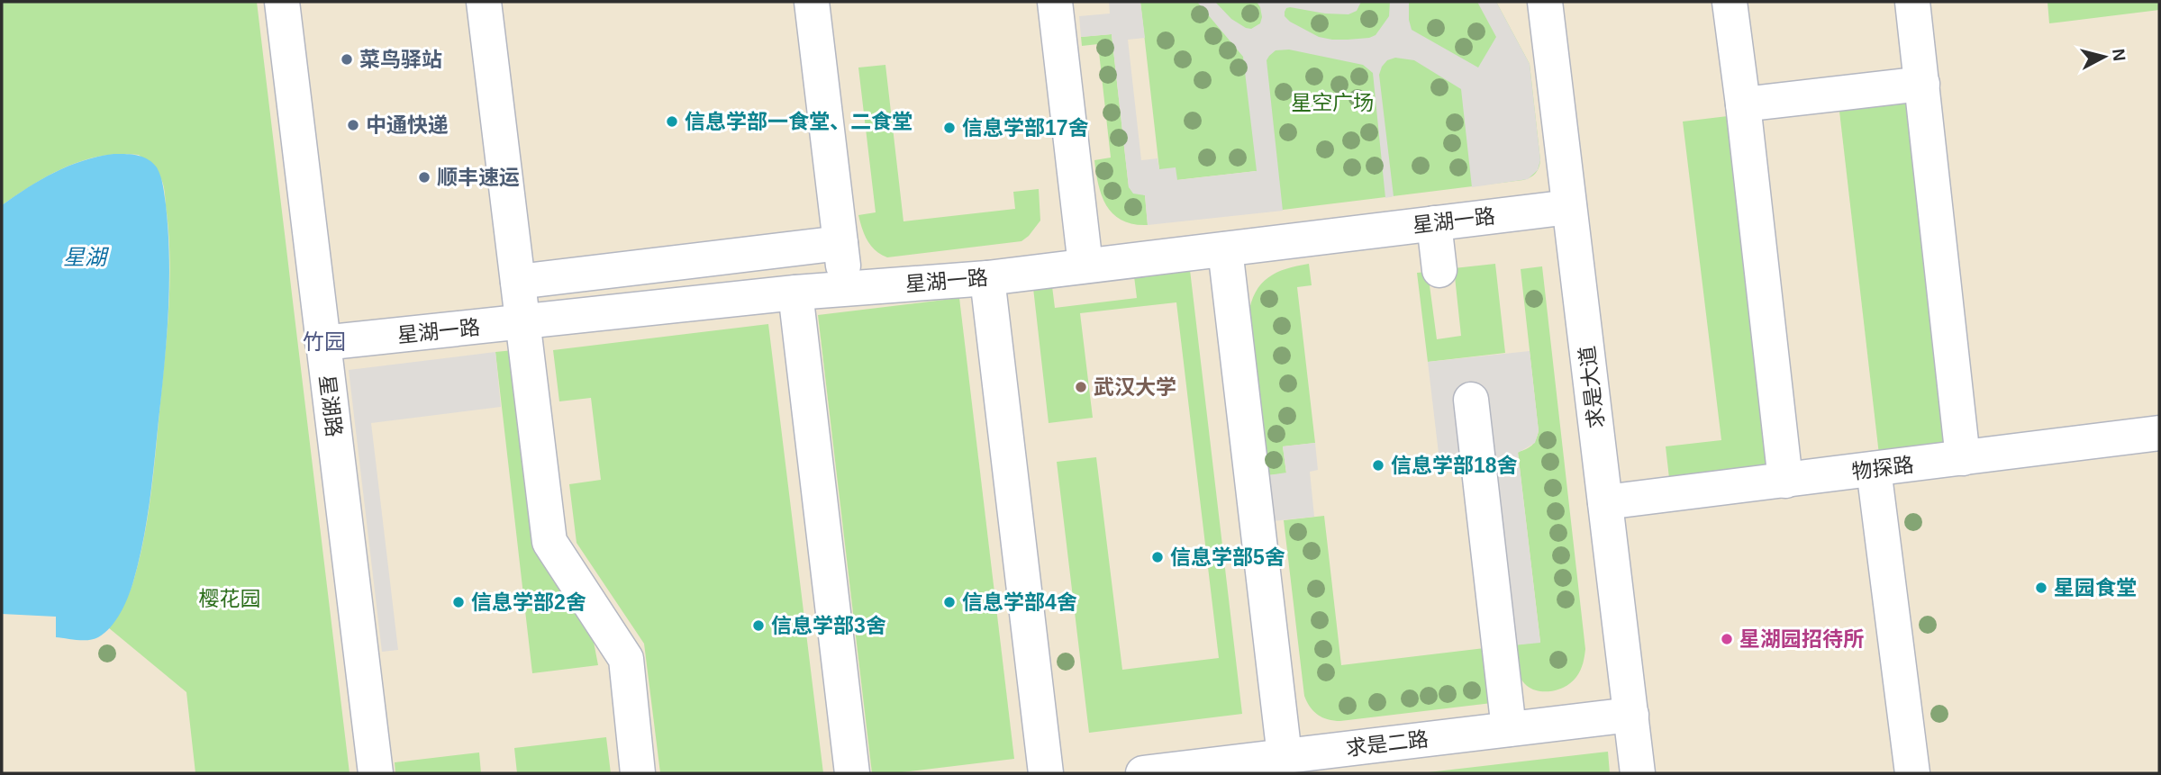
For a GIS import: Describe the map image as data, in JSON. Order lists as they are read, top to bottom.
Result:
{
  "streets": {
    "street": [
      "星湖一路",
      "求是大道",
      "星湖路",
      "物探路",
      "求是二路"
    ]
  },
  "crossings": [
    ["星湖一路", "求是大道"],
    ["星湖一路", "星湖路"],
    ["求是大道", "物探路"],
    ["求是大道", "求是二路"]
  ],
  "districts": ["竹园"],
  "water": ["星湖"],
  "parks": ["星空广场", "樱花园"],
  "places": [
    "菜鸟驿站",
    "信息学部一食堂、二食堂",
    "中通快递",
    "信息学部17舍",
    "顺丰速运",
    "武汉大学",
    "信息学部18舍",
    "信息学部5舍",
    "星园食堂",
    "信息学部2舍",
    "信息学部4舍",
    "信息学部3舍",
    "星湖园招待所"
  ],
  "north": "right"
}
